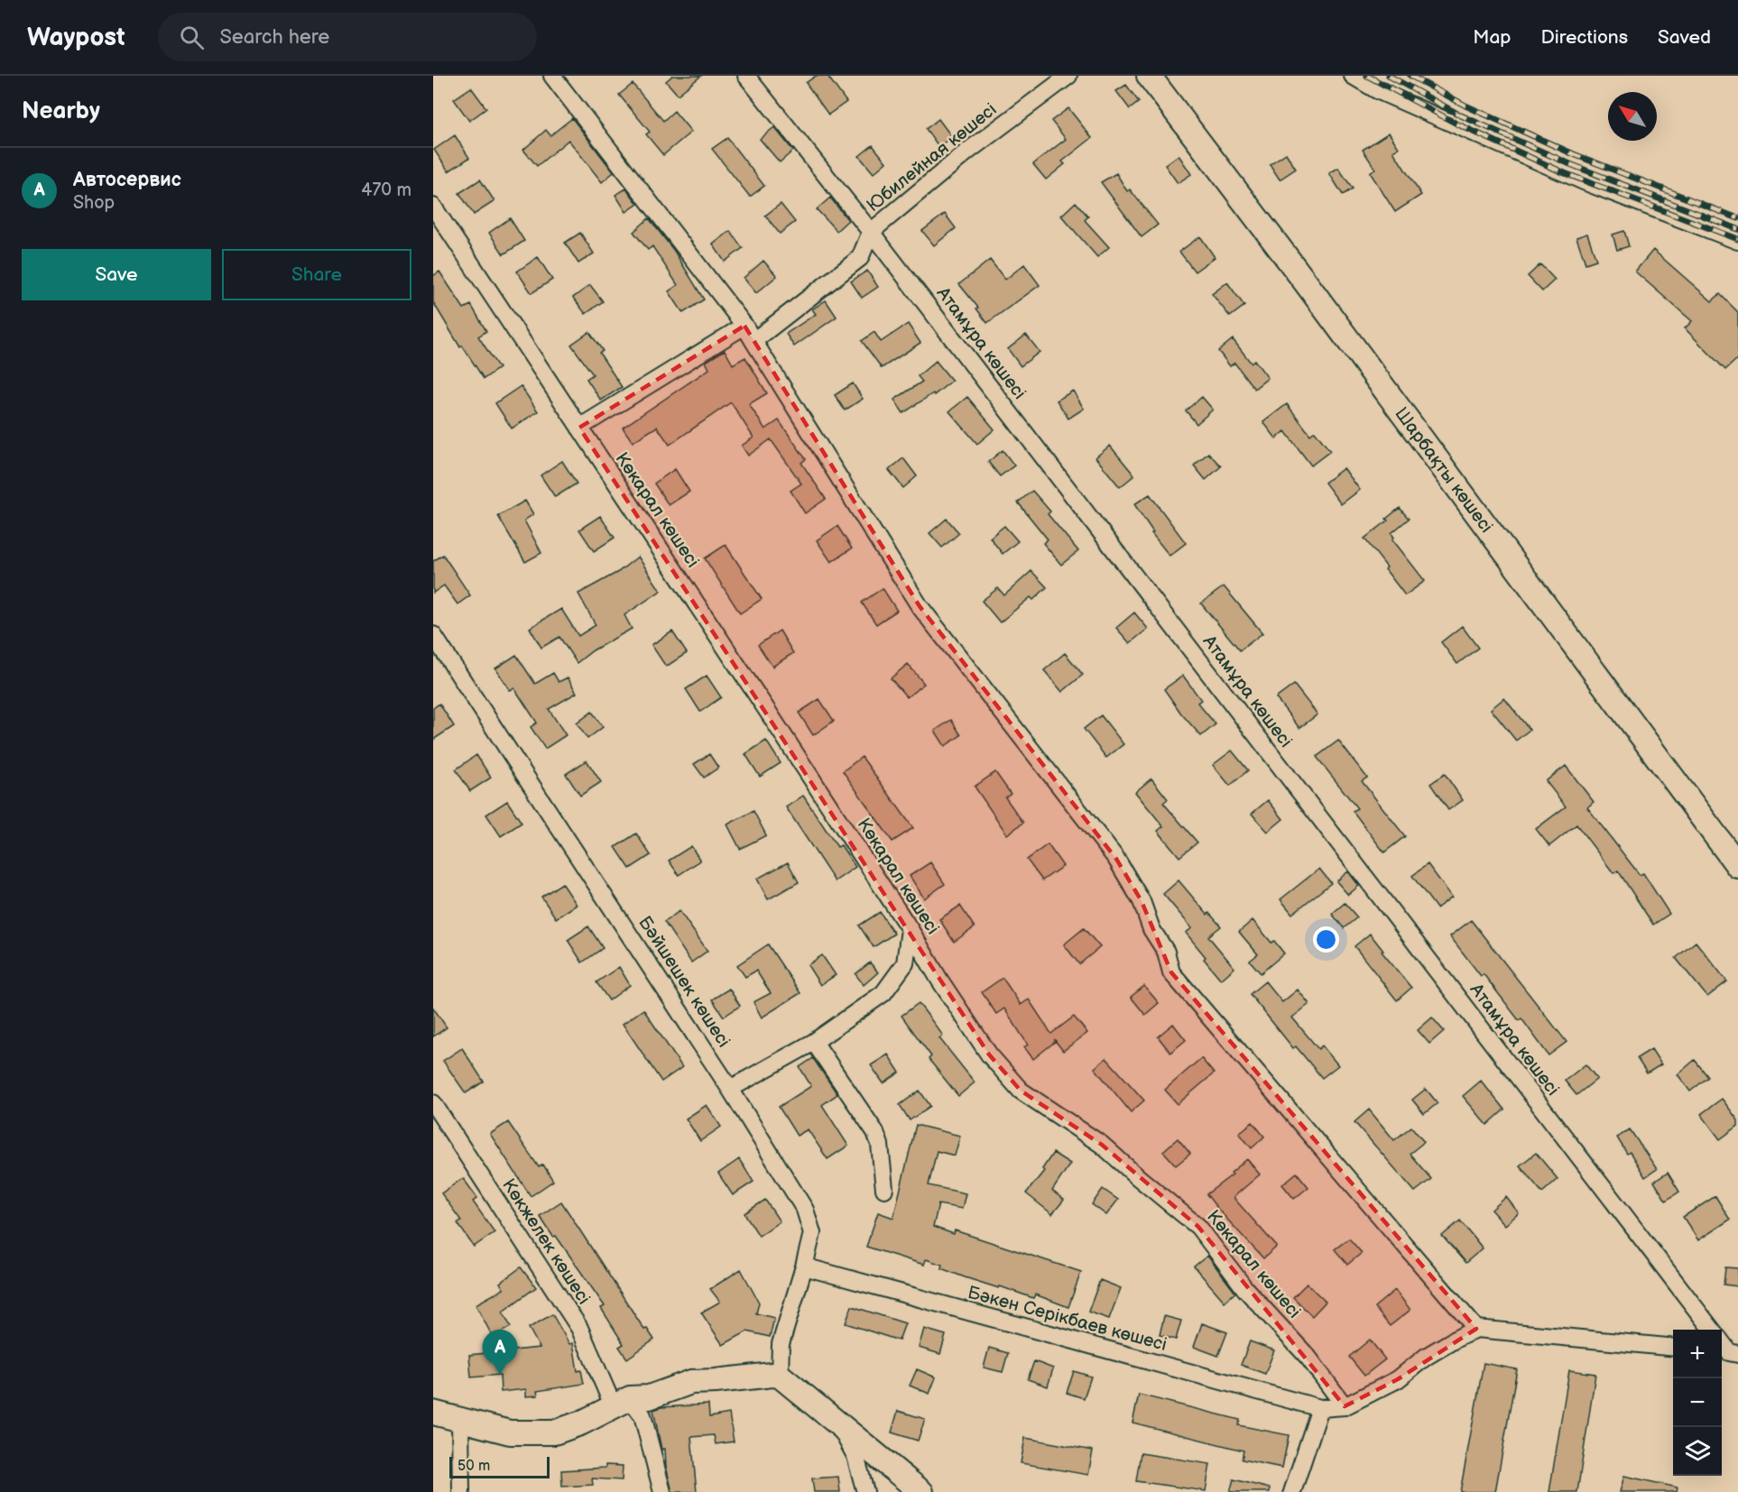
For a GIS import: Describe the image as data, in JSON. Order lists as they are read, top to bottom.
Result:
{
  "streets": {
    "street": [
      "Юбилейная көшесі",
      "Атамұра көшесі",
      "Шарбақты көшесі",
      "Көкарал көшесі",
      "Бәйшешек көшесі",
      "Көкжелек көшесі",
      "Бәкен Серікбаев көшесі"
    ]
  },
  "crossings": [
    ["Юбилейная көшесі", "Атамұра көшесі"],
    ["Бәйшешек көшесі", "Бәкен Серікбаев көшесі"]
  ],
  "scale_bar": "50 m",
  "north": "top left",
  "page": {
    "header": "Waypost",
    "search": "Search here",
    "nav": ["Map", "Directions", "Saved"],
    "heading": "Nearby",
    "list": [
      {
        "mark": "A",
        "name": "Автосервис",
        "note": "Shop",
        "value": "470 m"
      }
    ],
    "buttons": ["Save", "Share"],
    "map_buttons": ["+", "−"],
    "pins": "A",
    "scale": "50 m"
  }
}
